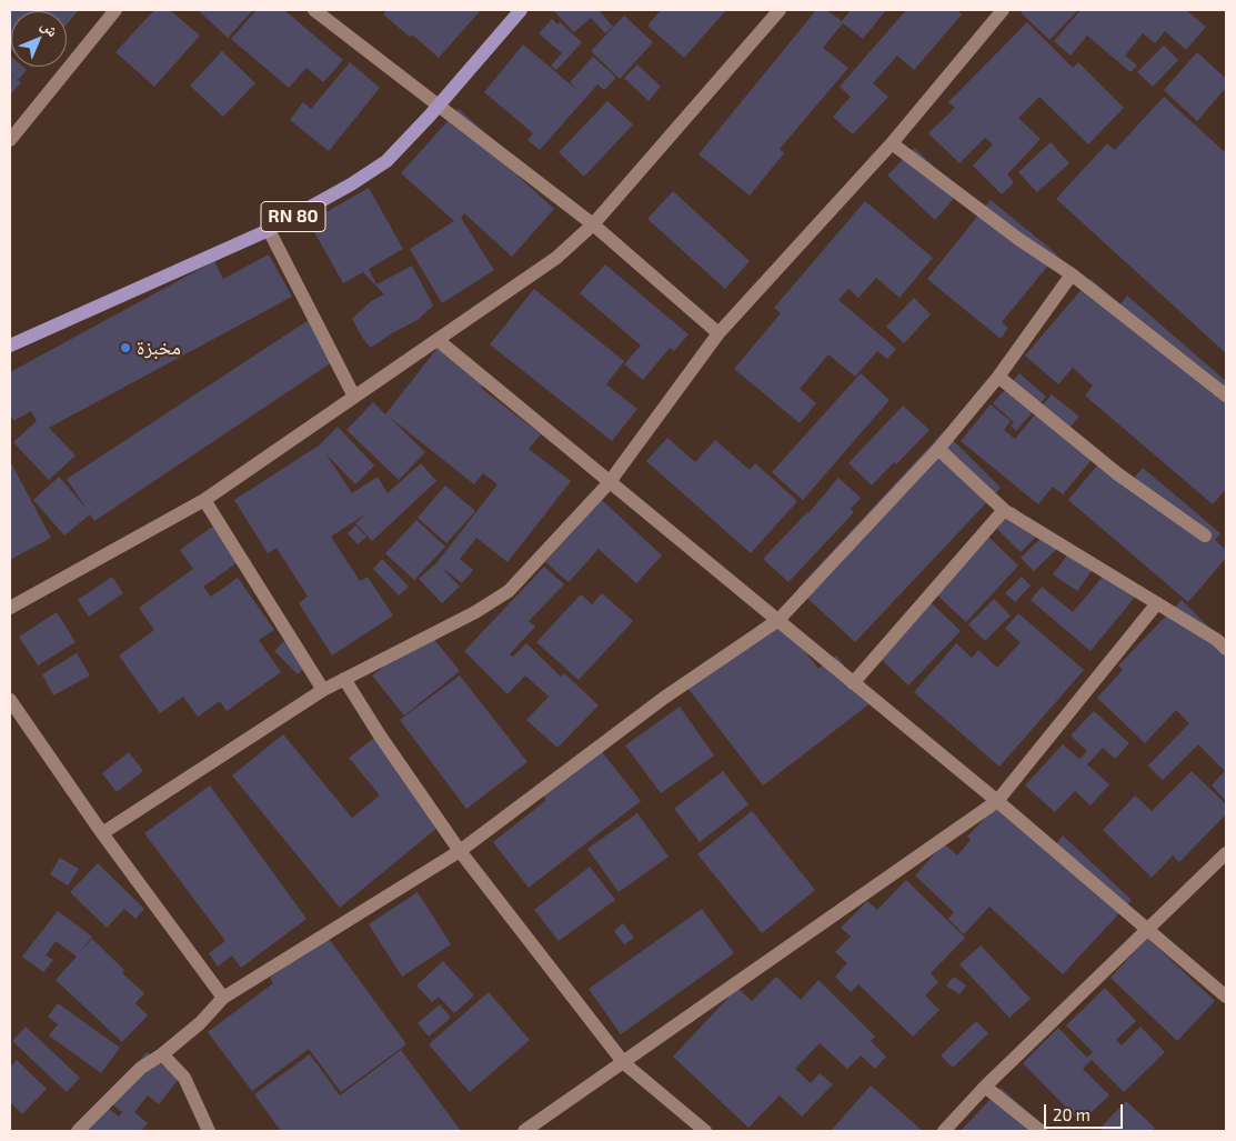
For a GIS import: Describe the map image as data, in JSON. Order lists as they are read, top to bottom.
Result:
{
  "streets": {
    "main road": ["RN 80"]
  },
  "places": ["مخبزة"],
  "scale_bar": "20 m",
  "north": "top right"
}
